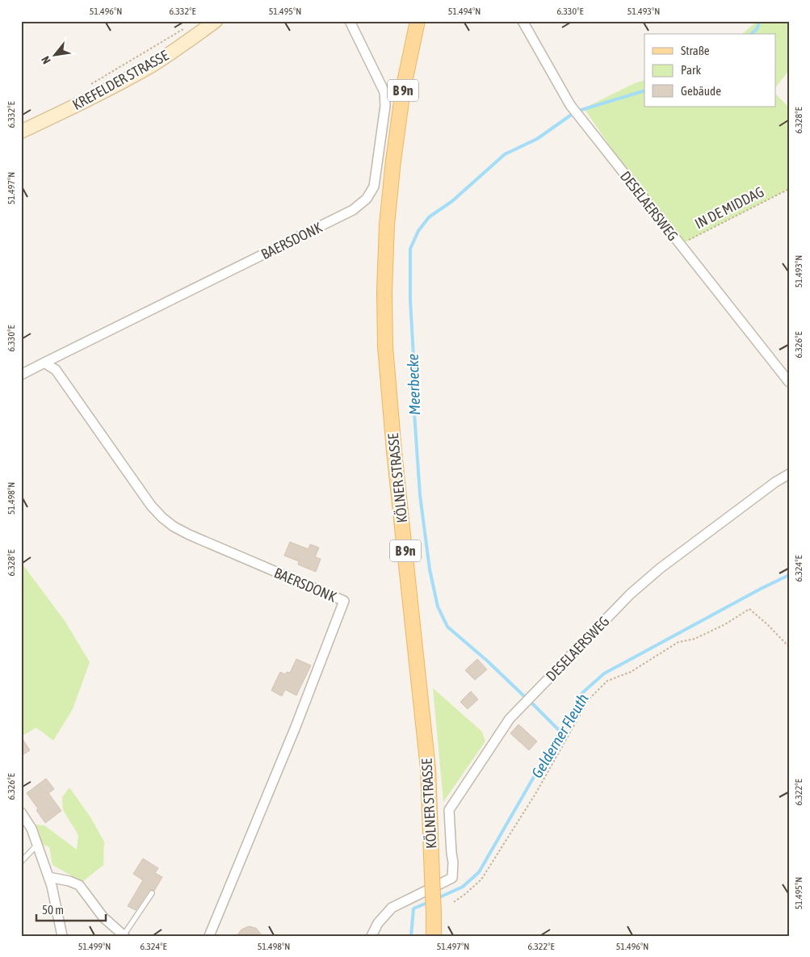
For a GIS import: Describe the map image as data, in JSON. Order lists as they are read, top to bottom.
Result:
{
  "streets": {
    "main road": ["KREFELDER STRASSE", "B 9n", "KÖLNER STRASSE"],
    "street": ["DESELAERSWEG", "BAERSDONK"],
    "path": ["IN DE MIDDAG"]
  },
  "crossings": [
    ["DESELAERSWEG", "IN DE MIDDAG"]
  ],
  "water": ["Meerbecke", "Gelderner Fleuth"],
  "legend": ["Straße", "Park", "Gebäude"],
  "scale_bar": "50 m",
  "north": "bottom left",
  "coordinates": [
    "51.496°N",
    "6.332°E",
    "51.495°N",
    "51.494°N",
    "6.330°E",
    "51.493°N",
    "6.328°E",
    "51.497°N",
    "6.326°E",
    "51.498°N",
    "6.324°E",
    "6.322°E",
    "51.499°N"
  ]
}
